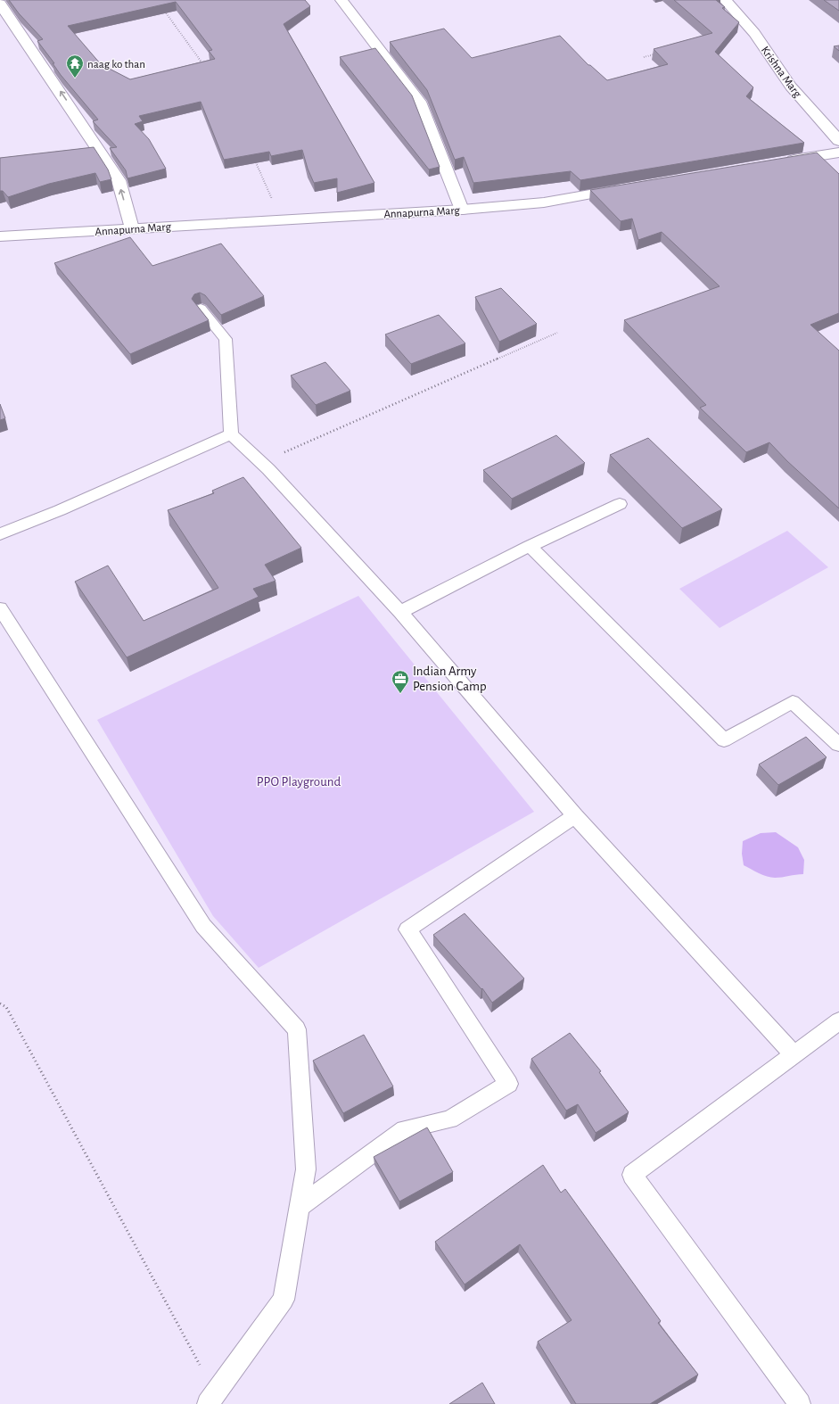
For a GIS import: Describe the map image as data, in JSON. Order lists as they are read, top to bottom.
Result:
{
  "streets": {
    "street": ["Krishna Marg", "Annapurna Marg"]
  },
  "parks": ["PPO Playground"],
  "places": {
    "temple": ["naag ko than"],
    "office": ["Indian Army Pension Camp"]
  }
}
